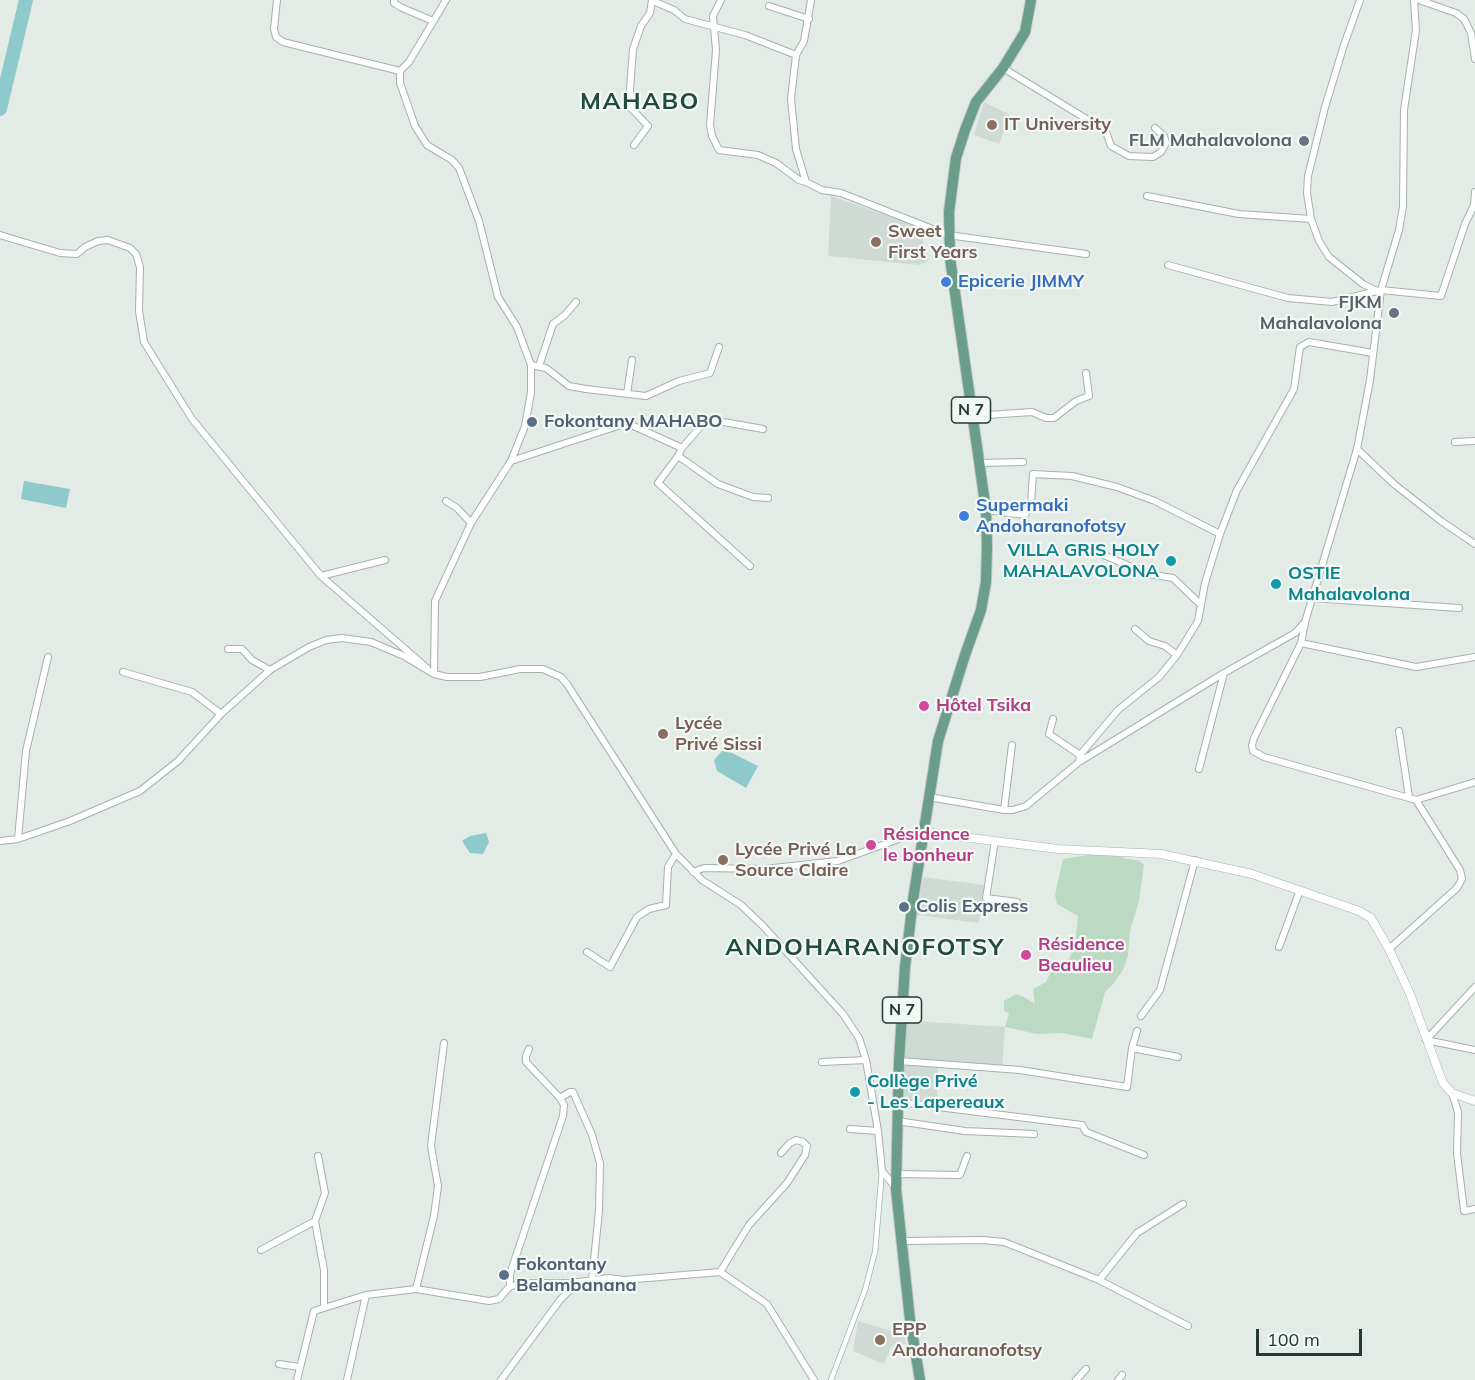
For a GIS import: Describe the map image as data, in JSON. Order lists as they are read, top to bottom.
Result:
{
  "streets": {
    "main road": ["N 7"]
  },
  "districts": ["MAHABO", "ANDOHARANOFOTSY"],
  "places": [
    "IT University",
    "FLM Mahalavolona",
    "Sweet First Years",
    "Epicerie JIMMY",
    "FJKM Mahalavolona",
    "Fokontany MAHABO",
    "Supermaki Andoharanofotsy",
    "VILLA GRIS HOLY MAHALAVOLONA",
    "OSTIE Mahalavolona",
    "Hôtel Tsika",
    "Lycée Privé Sissi",
    "Résidence le bonheur",
    "Lycée Privé La Source Claire",
    "Colis Express",
    "Résidence Beaulieu",
    "Collège Privé - Les Lapereaux",
    "Fokontany Belambanana",
    "EPP Andoharanofotsy"
  ],
  "scale_bar": "100 m"
}
